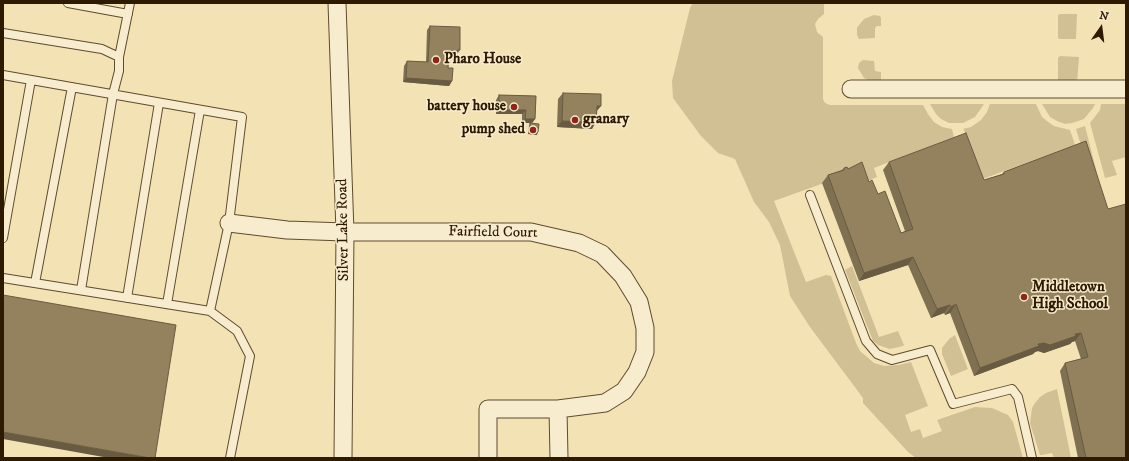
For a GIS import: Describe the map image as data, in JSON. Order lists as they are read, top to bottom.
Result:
{
  "streets": {
    "street": ["Silver Lake Road", "Fairfield Court"]
  },
  "crossings": [
    ["Silver Lake Road", "Fairfield Court"]
  ],
  "places": [
    "Pharo House",
    "battery house",
    "granary",
    "pump shed",
    "Middletown High School"
  ],
  "north": "top"
}
